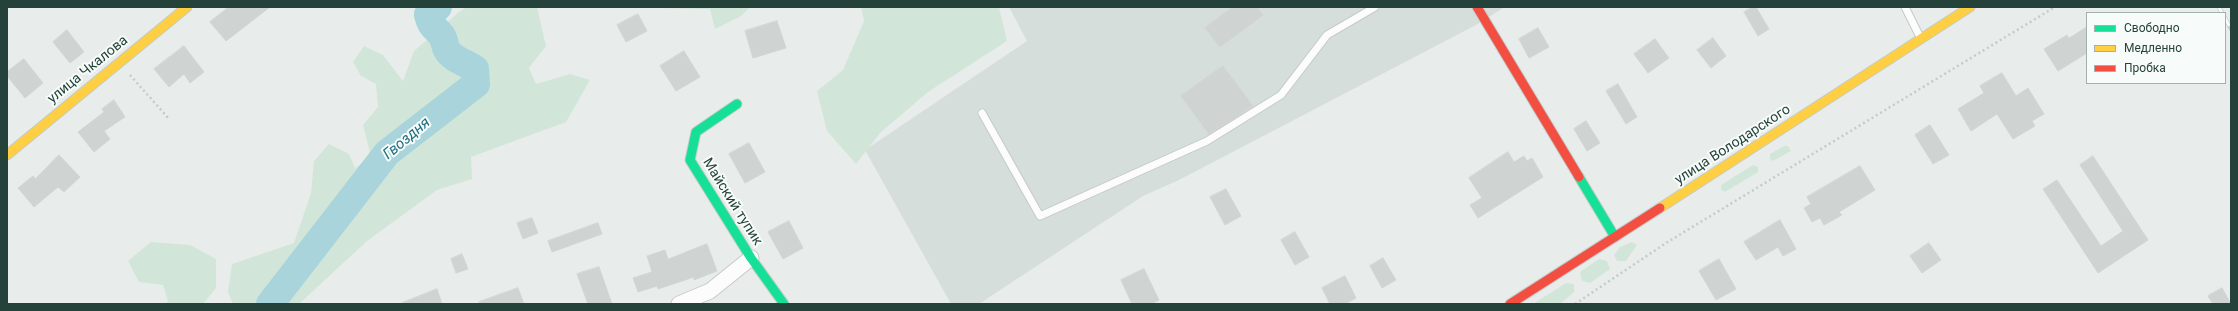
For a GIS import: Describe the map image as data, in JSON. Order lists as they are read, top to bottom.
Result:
{
  "streets": {
    "street": ["улица Чкалова", "улица Володарского", "Майский тупик"]
  },
  "water": ["Гвоздня"],
  "legend": ["Свободно", "Медленно", "Пробка"]
}
